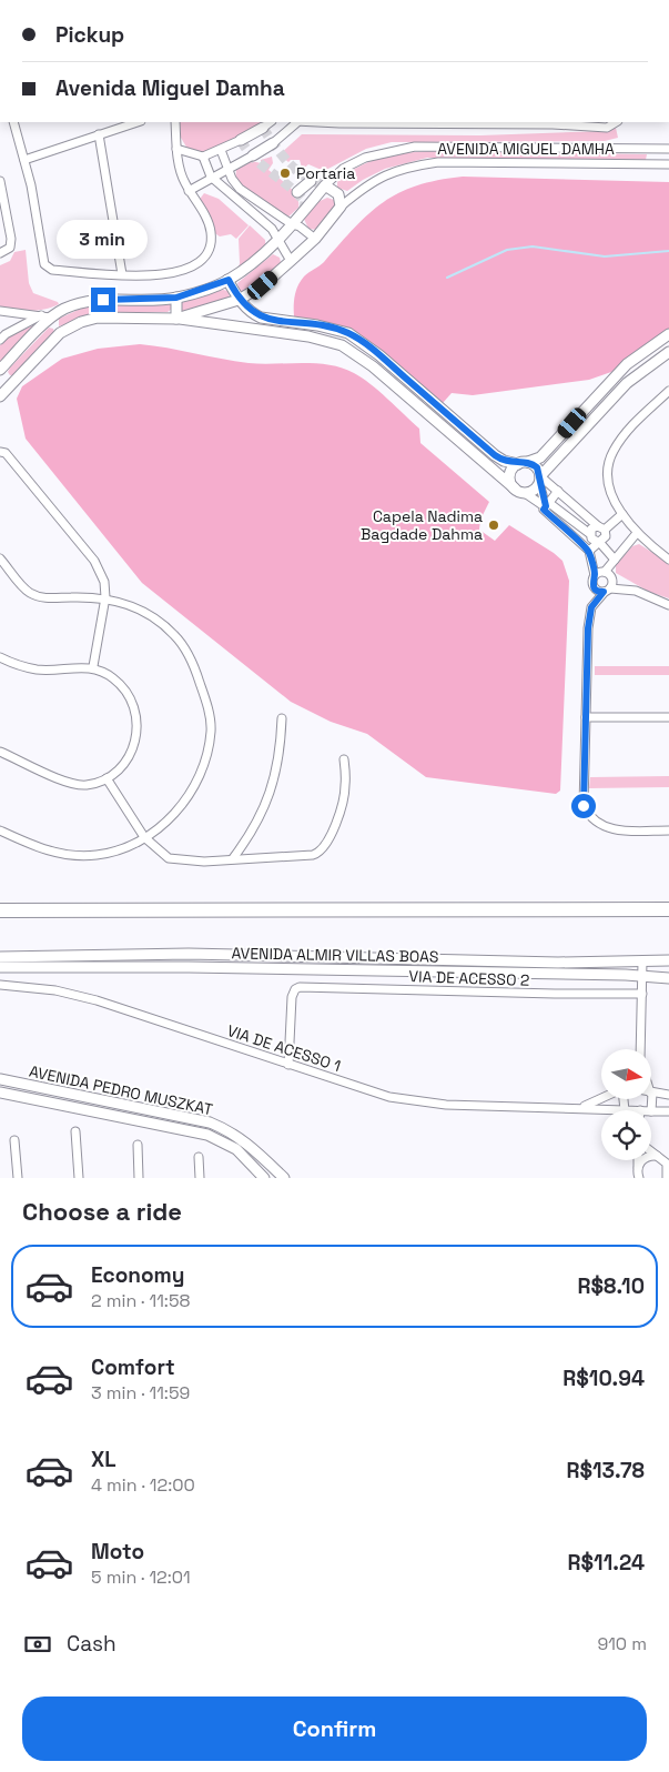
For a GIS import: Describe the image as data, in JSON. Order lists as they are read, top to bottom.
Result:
{
  "streets": {
    "street": [
      "AVENIDA MIGUEL DAMHA",
      "AVENIDA ALMIR VILLAS BOAS",
      "VIA DE ACESSO 2",
      "VIA DE ACESSO 1",
      "AVENIDA PEDRO MUSZKAT"
    ]
  },
  "crossings": [
    ["VIA DE ACESSO 2", "VIA DE ACESSO 1"]
  ],
  "places": ["Portaria", "Capela Nadima Bagdade Dahma"],
  "north": "right",
  "page": {
    "banner": ["Pickup", "Avenida Miguel Damha"],
    "bubble": "3 min",
    "heading": "Choose a ride",
    "list": [
      {
        "name": "Economy",
        "note": "2 min · 11:58",
        "value": "R$8.10"
      },
      {
        "name": "Comfort",
        "note": "3 min · 11:59",
        "value": "R$10.94"
      },
      {
        "name": "XL",
        "note": "4 min · 12:00",
        "value": "R$13.78"
      },
      {
        "name": "Moto",
        "note": "5 min · 12:01",
        "value": "R$11.24"
      }
    ],
    "pay": ["Cash", "910 m"],
    "buttons": "Confirm"
  }
}
